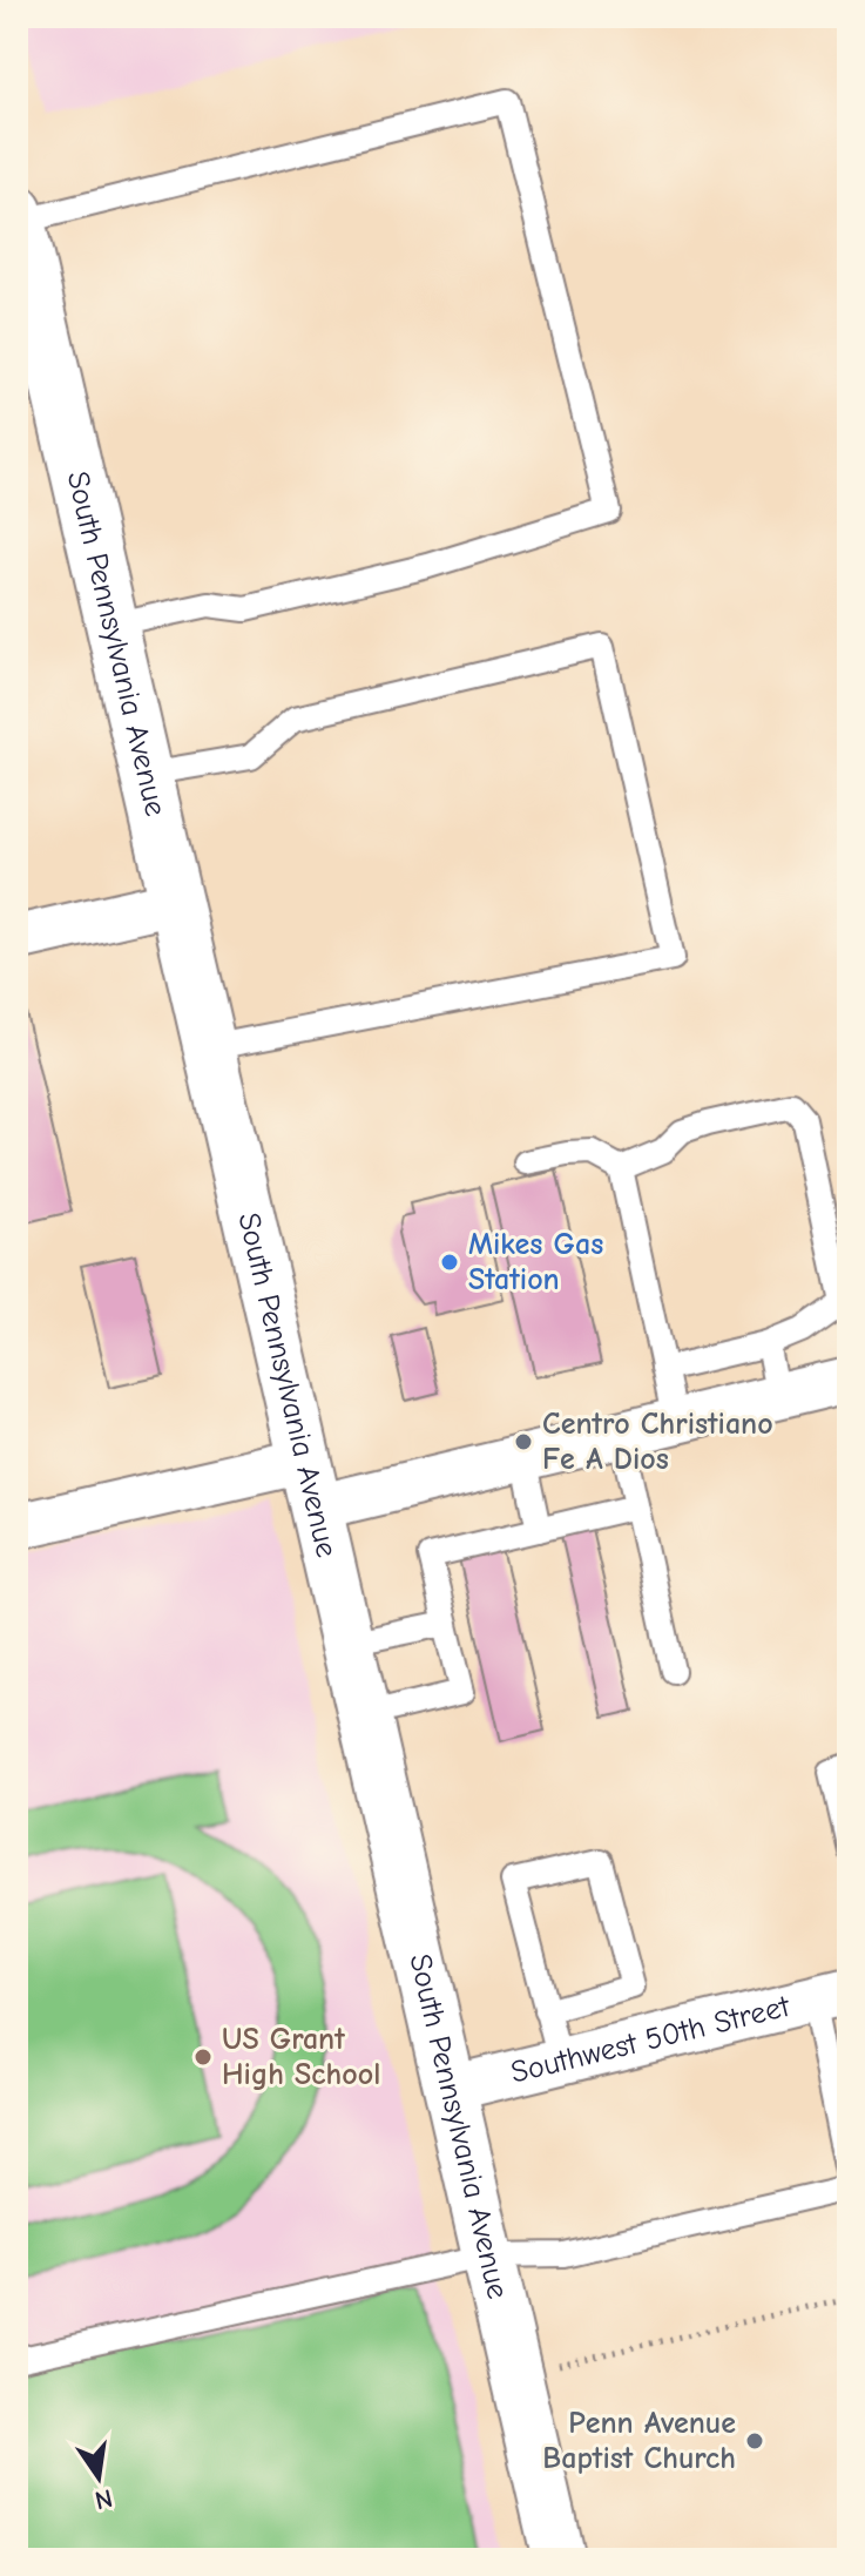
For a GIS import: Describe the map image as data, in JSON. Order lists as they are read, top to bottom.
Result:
{
  "streets": {
    "main road": ["South Pennsylvania Avenue"],
    "street": ["Southwest 50th Street"]
  },
  "crossings": [
    ["South Pennsylvania Avenue", "Southwest 50th Street"]
  ],
  "places": [
    "Mikes Gas Station",
    "Centro Christiano Fe A Dios",
    "US Grant High School",
    "Penn Avenue Baptist Church"
  ],
  "north": "bottom"
}
